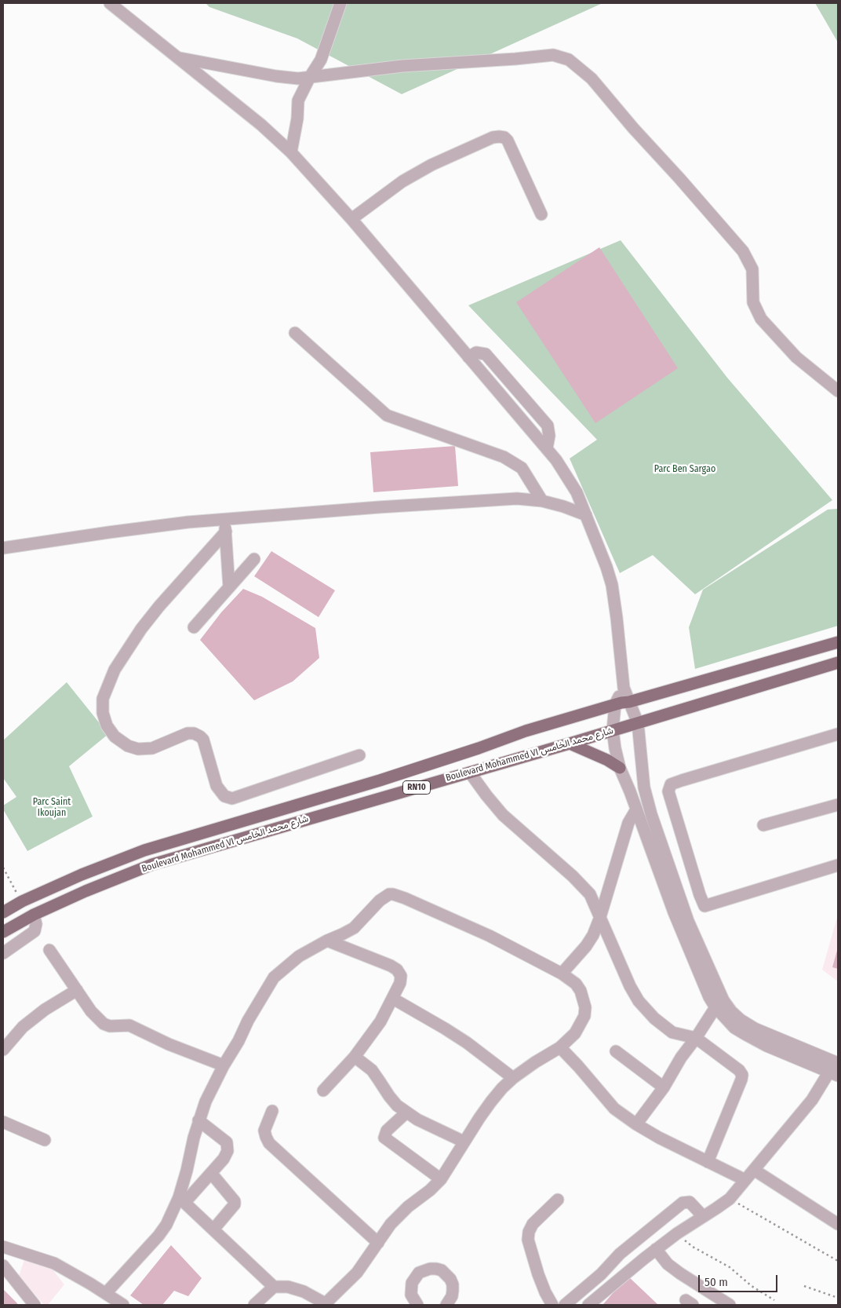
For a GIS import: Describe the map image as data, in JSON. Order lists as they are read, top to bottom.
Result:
{
  "streets": {
    "main road": ["Boulevard Mohammed VI شارع محمد الخامس", "RN10"]
  },
  "parks": ["Parc Ben Sargao", "Parc Saint Ikoujan"],
  "scale_bar": "50 m"
}
